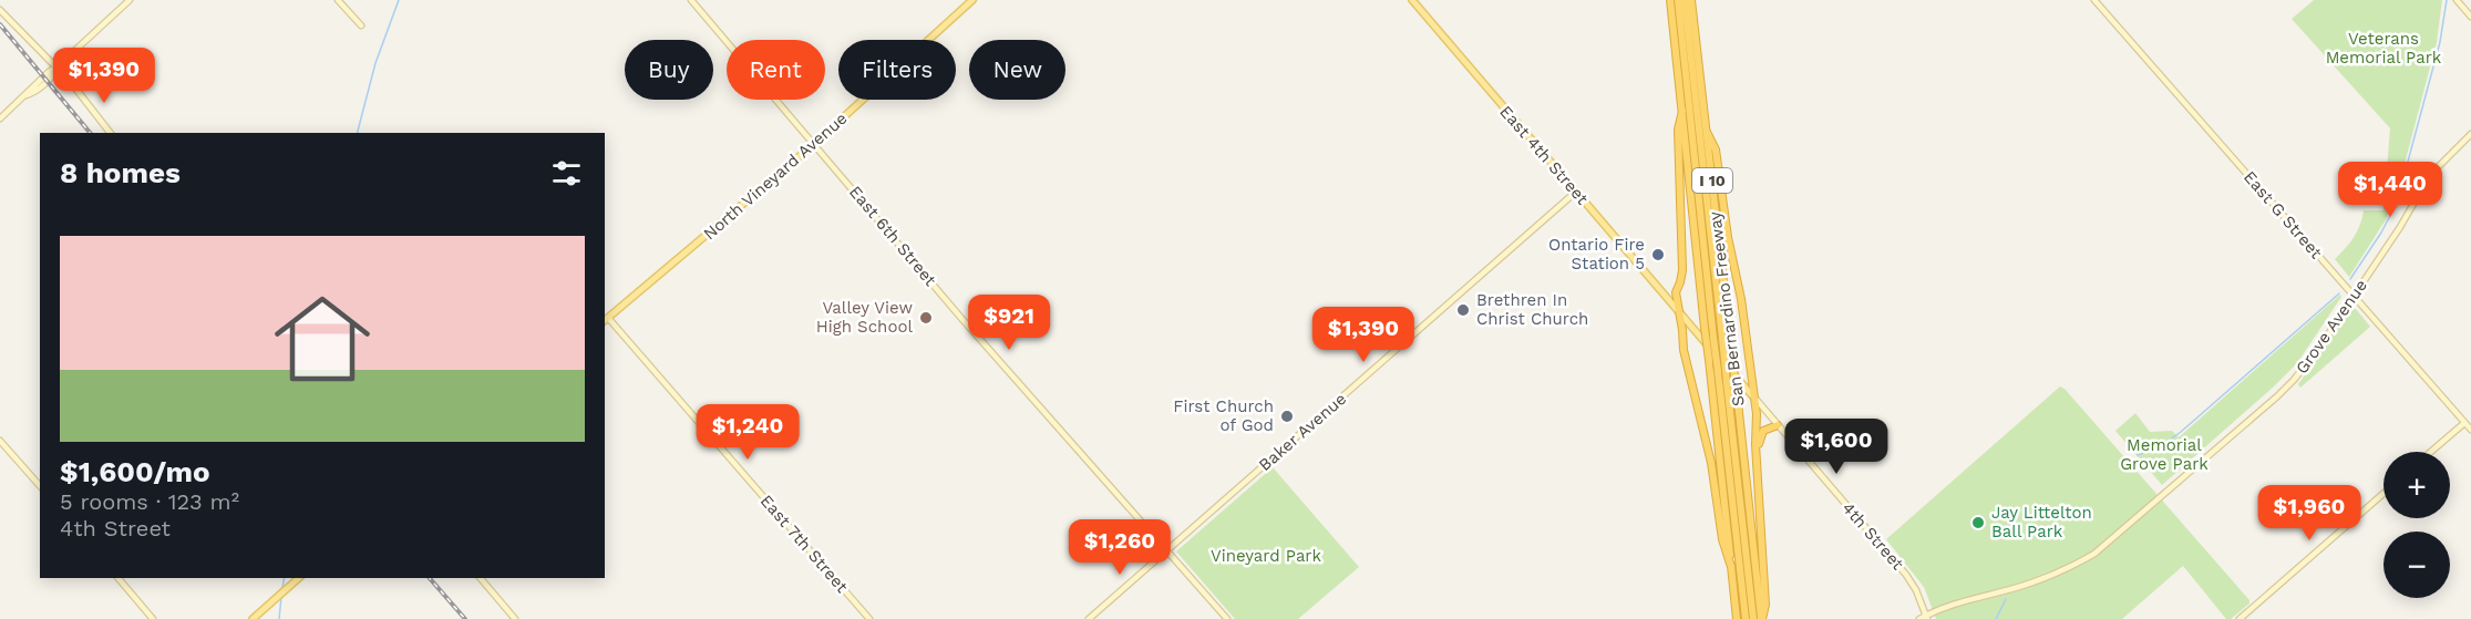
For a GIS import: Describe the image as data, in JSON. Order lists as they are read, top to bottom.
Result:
{
  "streets": {
    "highway": ["I 10", "San Bernardino Freeway"],
    "main road": ["East 4th Street", "North Vineyard Avenue", "4th Street"],
    "street": [
      "East G Street",
      "East 6th Street",
      "Grove Avenue",
      "Baker Avenue",
      "East 7th Street"
    ]
  },
  "crossings": [
    ["East 4th Street", "Baker Avenue"],
    ["East 4th Street", "4th Street"],
    ["North Vineyard Avenue", "East 6th Street"],
    ["North Vineyard Avenue", "East 7th Street"],
    ["East G Street", "Grove Avenue"],
    ["East 6th Street", "Baker Avenue"],
    ["Grove Avenue", "4th Street"]
  ],
  "parks": ["Veterans Memorial Park", "Memorial Grove Park", "Vineyard Park"],
  "places": [
    "Ontario Fire Station 5",
    "Brethren In Christ Church",
    "Valley View High School",
    "First Church of God",
    "Jay Littelton Ball Park"
  ],
  "page": {
    "chip": [
      "Buy",
      "Rent",
      "Filters",
      "New"
    ],
    "price": [
      "$1,390",
      "$1,440",
      "$921",
      "$1,390",
      "$1,240",
      "$1,600",
      "$1,960",
      "$1,260"
    ],
    "heading": "8 homes",
    "list": [
      {
        "name": "$1,600/mo",
        "note": "5 rooms · 123 m² · 4th Street"
      }
    ],
    "map_buttons": ["+", "−"]
  }
}
